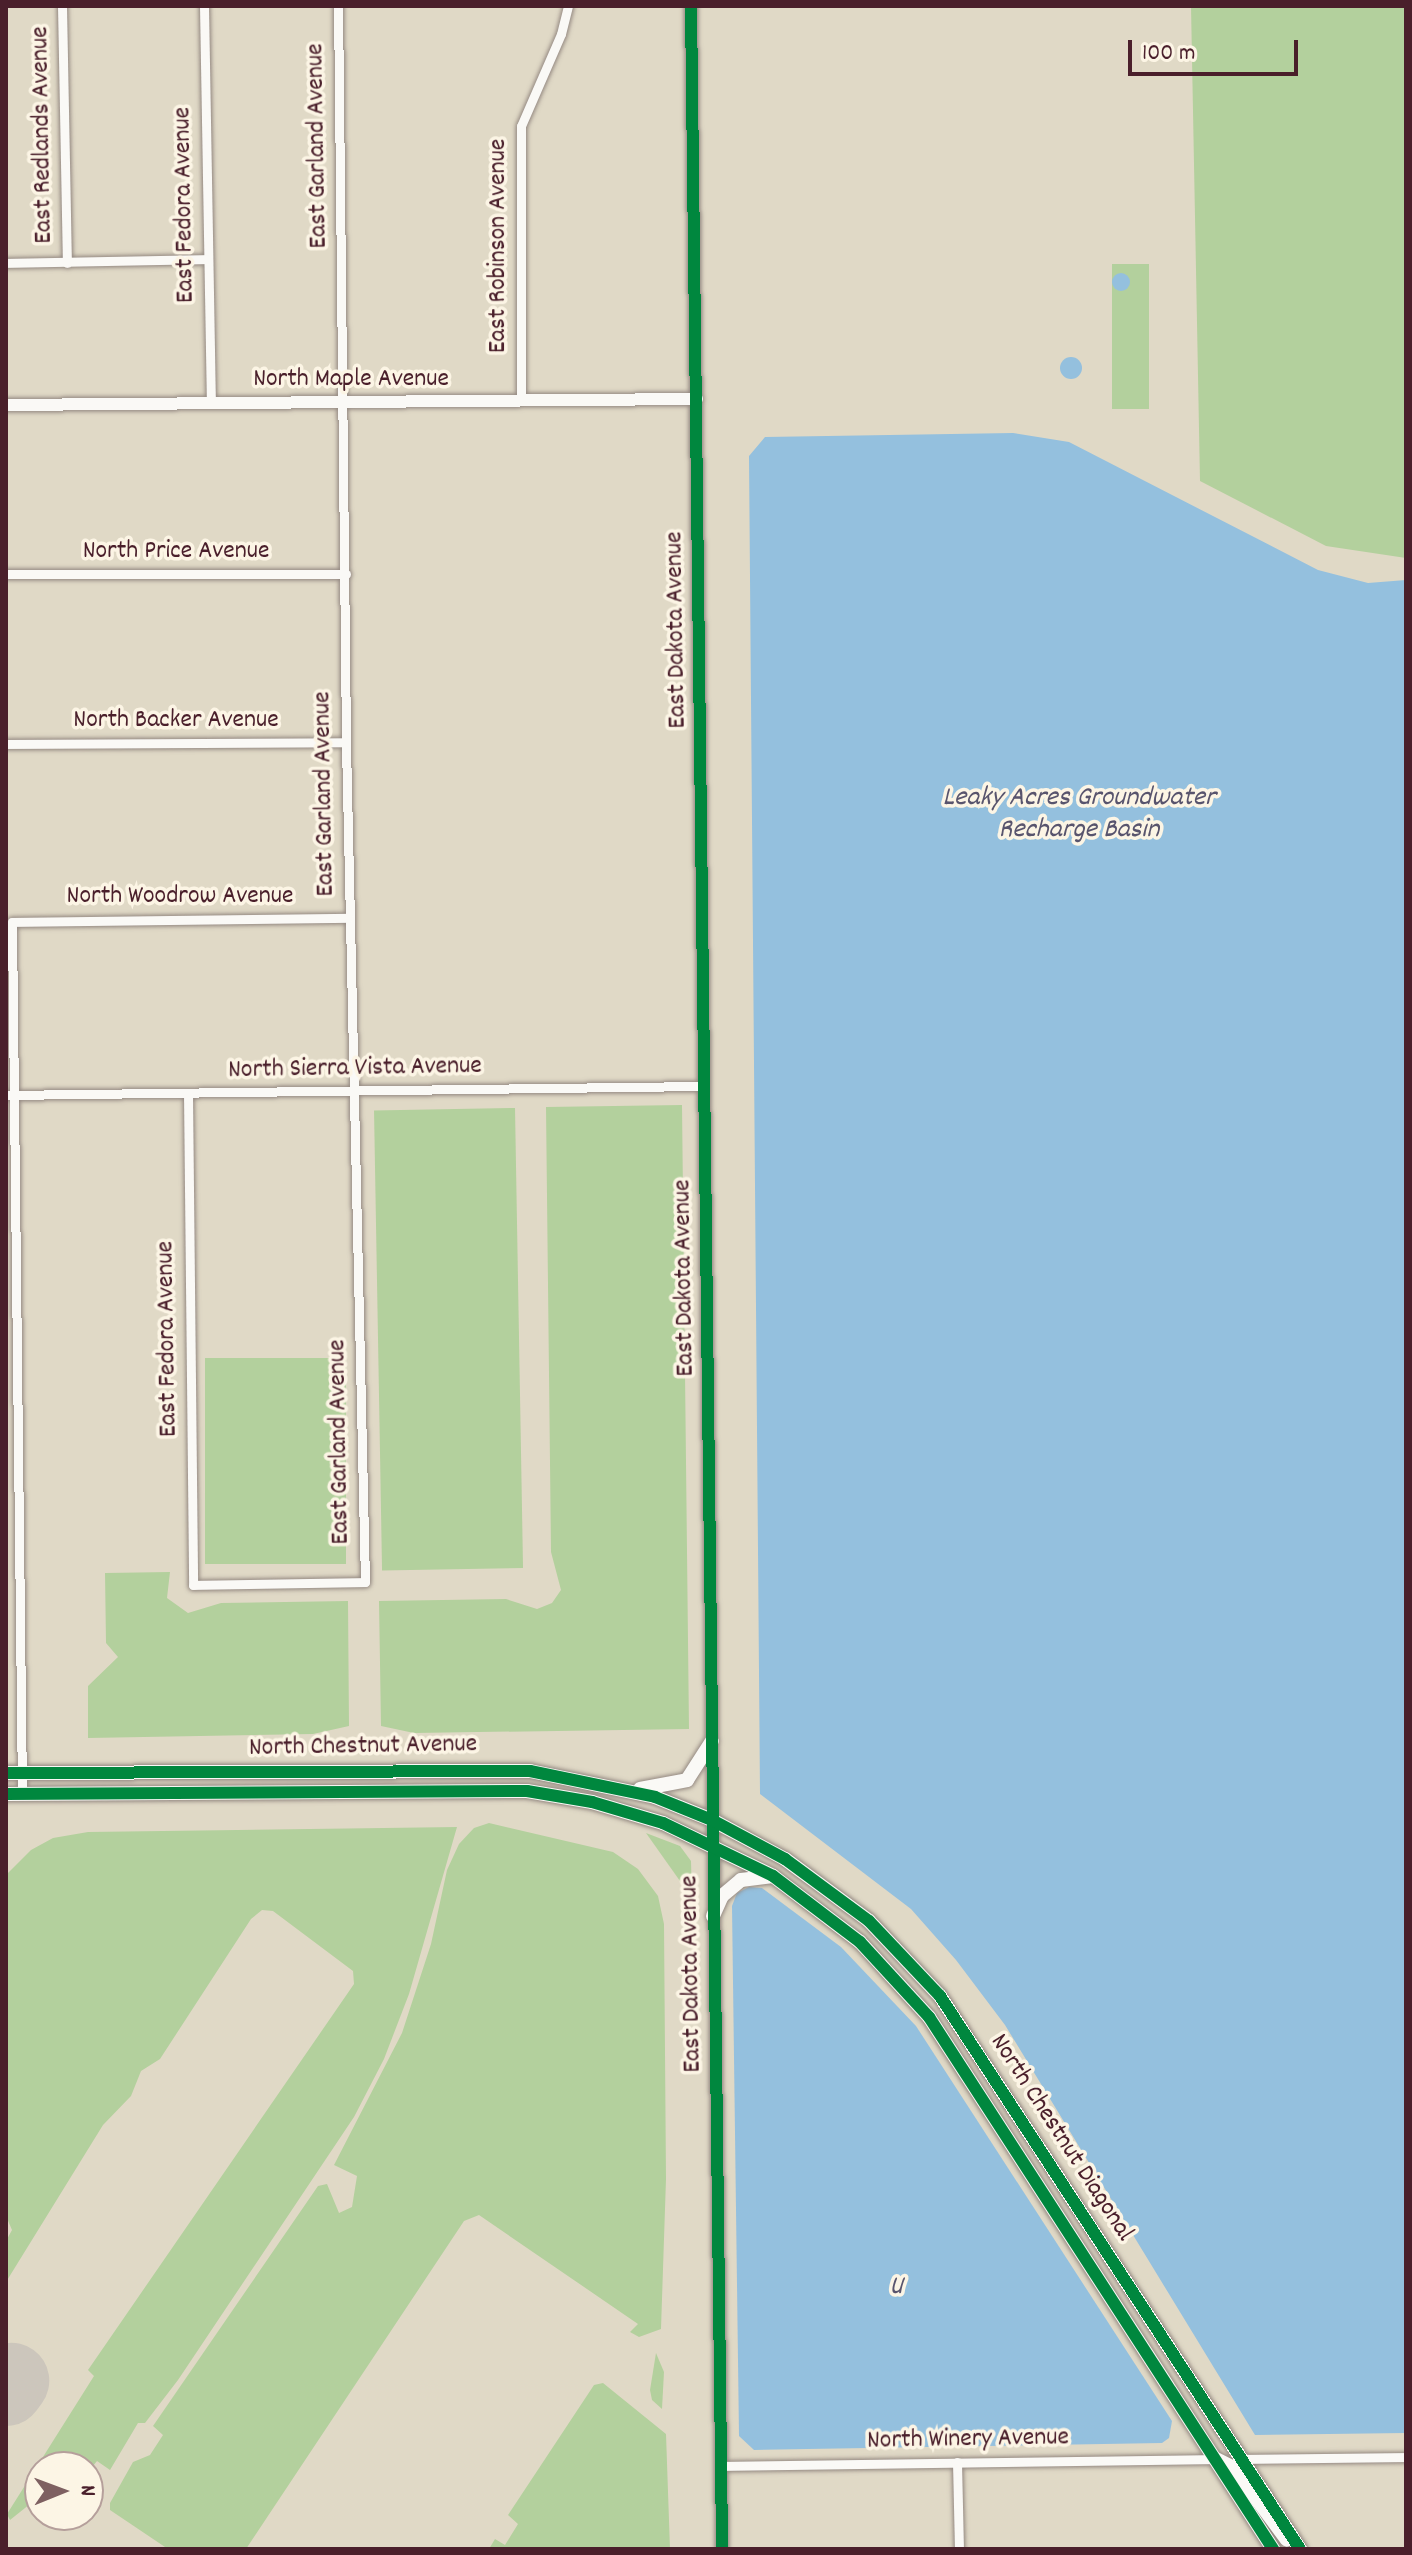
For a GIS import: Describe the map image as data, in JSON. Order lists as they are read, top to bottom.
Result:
{
  "streets": {
    "main road": ["North Chestnut Avenue", "North Chestnut Diagonal"],
    "street": [
      "East Redlands Avenue",
      "East Garland Avenue",
      "East Fedora Avenue",
      "East Robinson Avenue",
      "North Maple Avenue",
      "North Price Avenue",
      "East Dakota Avenue",
      "North Backer Avenue",
      "North Woodrow Avenue",
      "North Sierra Vista Avenue",
      "North Winery Avenue"
    ]
  },
  "crossings": [
    ["East Garland Avenue", "East Fedora Avenue"],
    ["East Garland Avenue", "North Maple Avenue"],
    ["East Garland Avenue", "North Price Avenue"],
    ["East Garland Avenue", "North Backer Avenue"],
    ["East Garland Avenue", "North Woodrow Avenue"],
    ["East Garland Avenue", "North Sierra Vista Avenue"],
    ["East Fedora Avenue", "North Maple Avenue"],
    ["East Fedora Avenue", "North Sierra Vista Avenue"],
    ["East Robinson Avenue", "North Maple Avenue"],
    ["North Maple Avenue", "East Dakota Avenue"],
    ["East Dakota Avenue", "North Sierra Vista Avenue"],
    ["East Dakota Avenue", "North Chestnut Avenue"],
    ["East Dakota Avenue", "North Chestnut Diagonal"],
    ["East Dakota Avenue", "North Winery Avenue"],
    ["North Woodrow Avenue", "North Sierra Vista Avenue"],
    ["North Chestnut Avenue", "North Chestnut Diagonal"],
    ["North Chestnut Diagonal", "North Winery Avenue"]
  ],
  "water": ["Leaky Acres Groundwater Recharge Basin", "U"],
  "scale_bar": "100 m",
  "north": "right"
}
